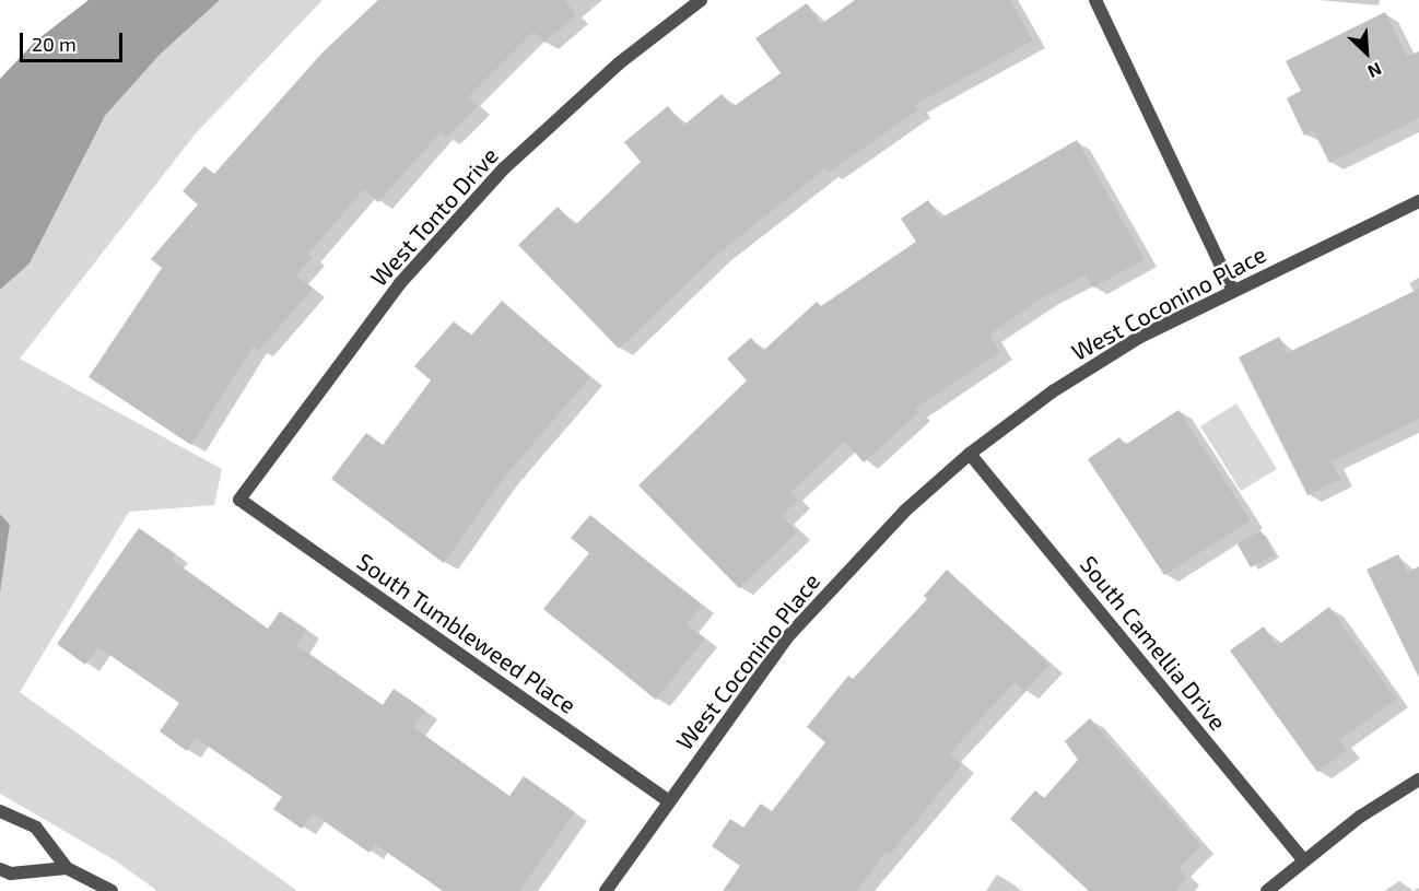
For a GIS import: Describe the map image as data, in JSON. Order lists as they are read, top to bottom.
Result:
{
  "streets": {
    "street": [
      "West Tonto Drive",
      "West Coconino Place",
      "South Tumbleweed Place",
      "South Camellia Drive"
    ]
  },
  "crossings": [
    ["West Tonto Drive", "South Tumbleweed Place"],
    ["West Coconino Place", "South Tumbleweed Place"],
    ["West Coconino Place", "South Camellia Drive"]
  ],
  "scale_bar": "20 m",
  "north": "bottom right"
}
